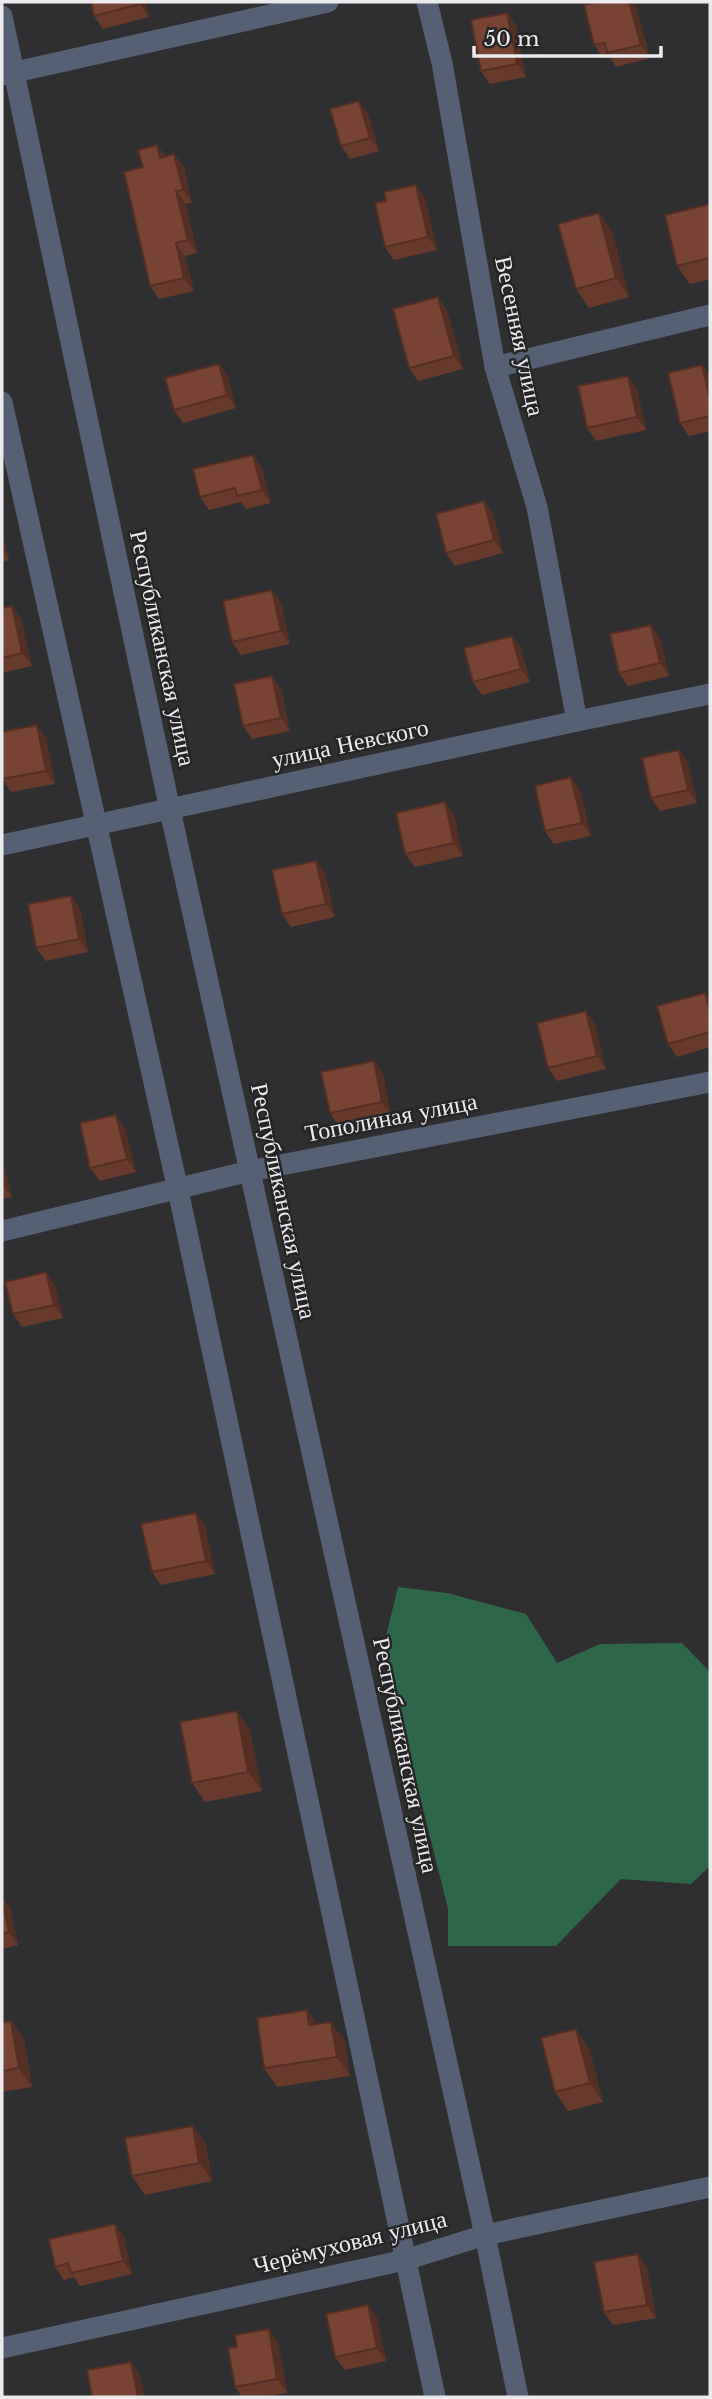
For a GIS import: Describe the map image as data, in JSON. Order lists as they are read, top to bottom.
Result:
{
  "streets": {
    "street": [
      "Весенняя улица",
      "Республиканская улица",
      "улица Невского",
      "Тополиная улица",
      "Черёмуховая улица"
    ]
  },
  "crossings": [
    ["Весенняя улица", "улица Невского"],
    ["Республиканская улица", "улица Невского"],
    ["Республиканская улица", "Тополиная улица"],
    ["Республиканская улица", "Черёмуховая улица"]
  ],
  "scale_bar": "50 m"
}
